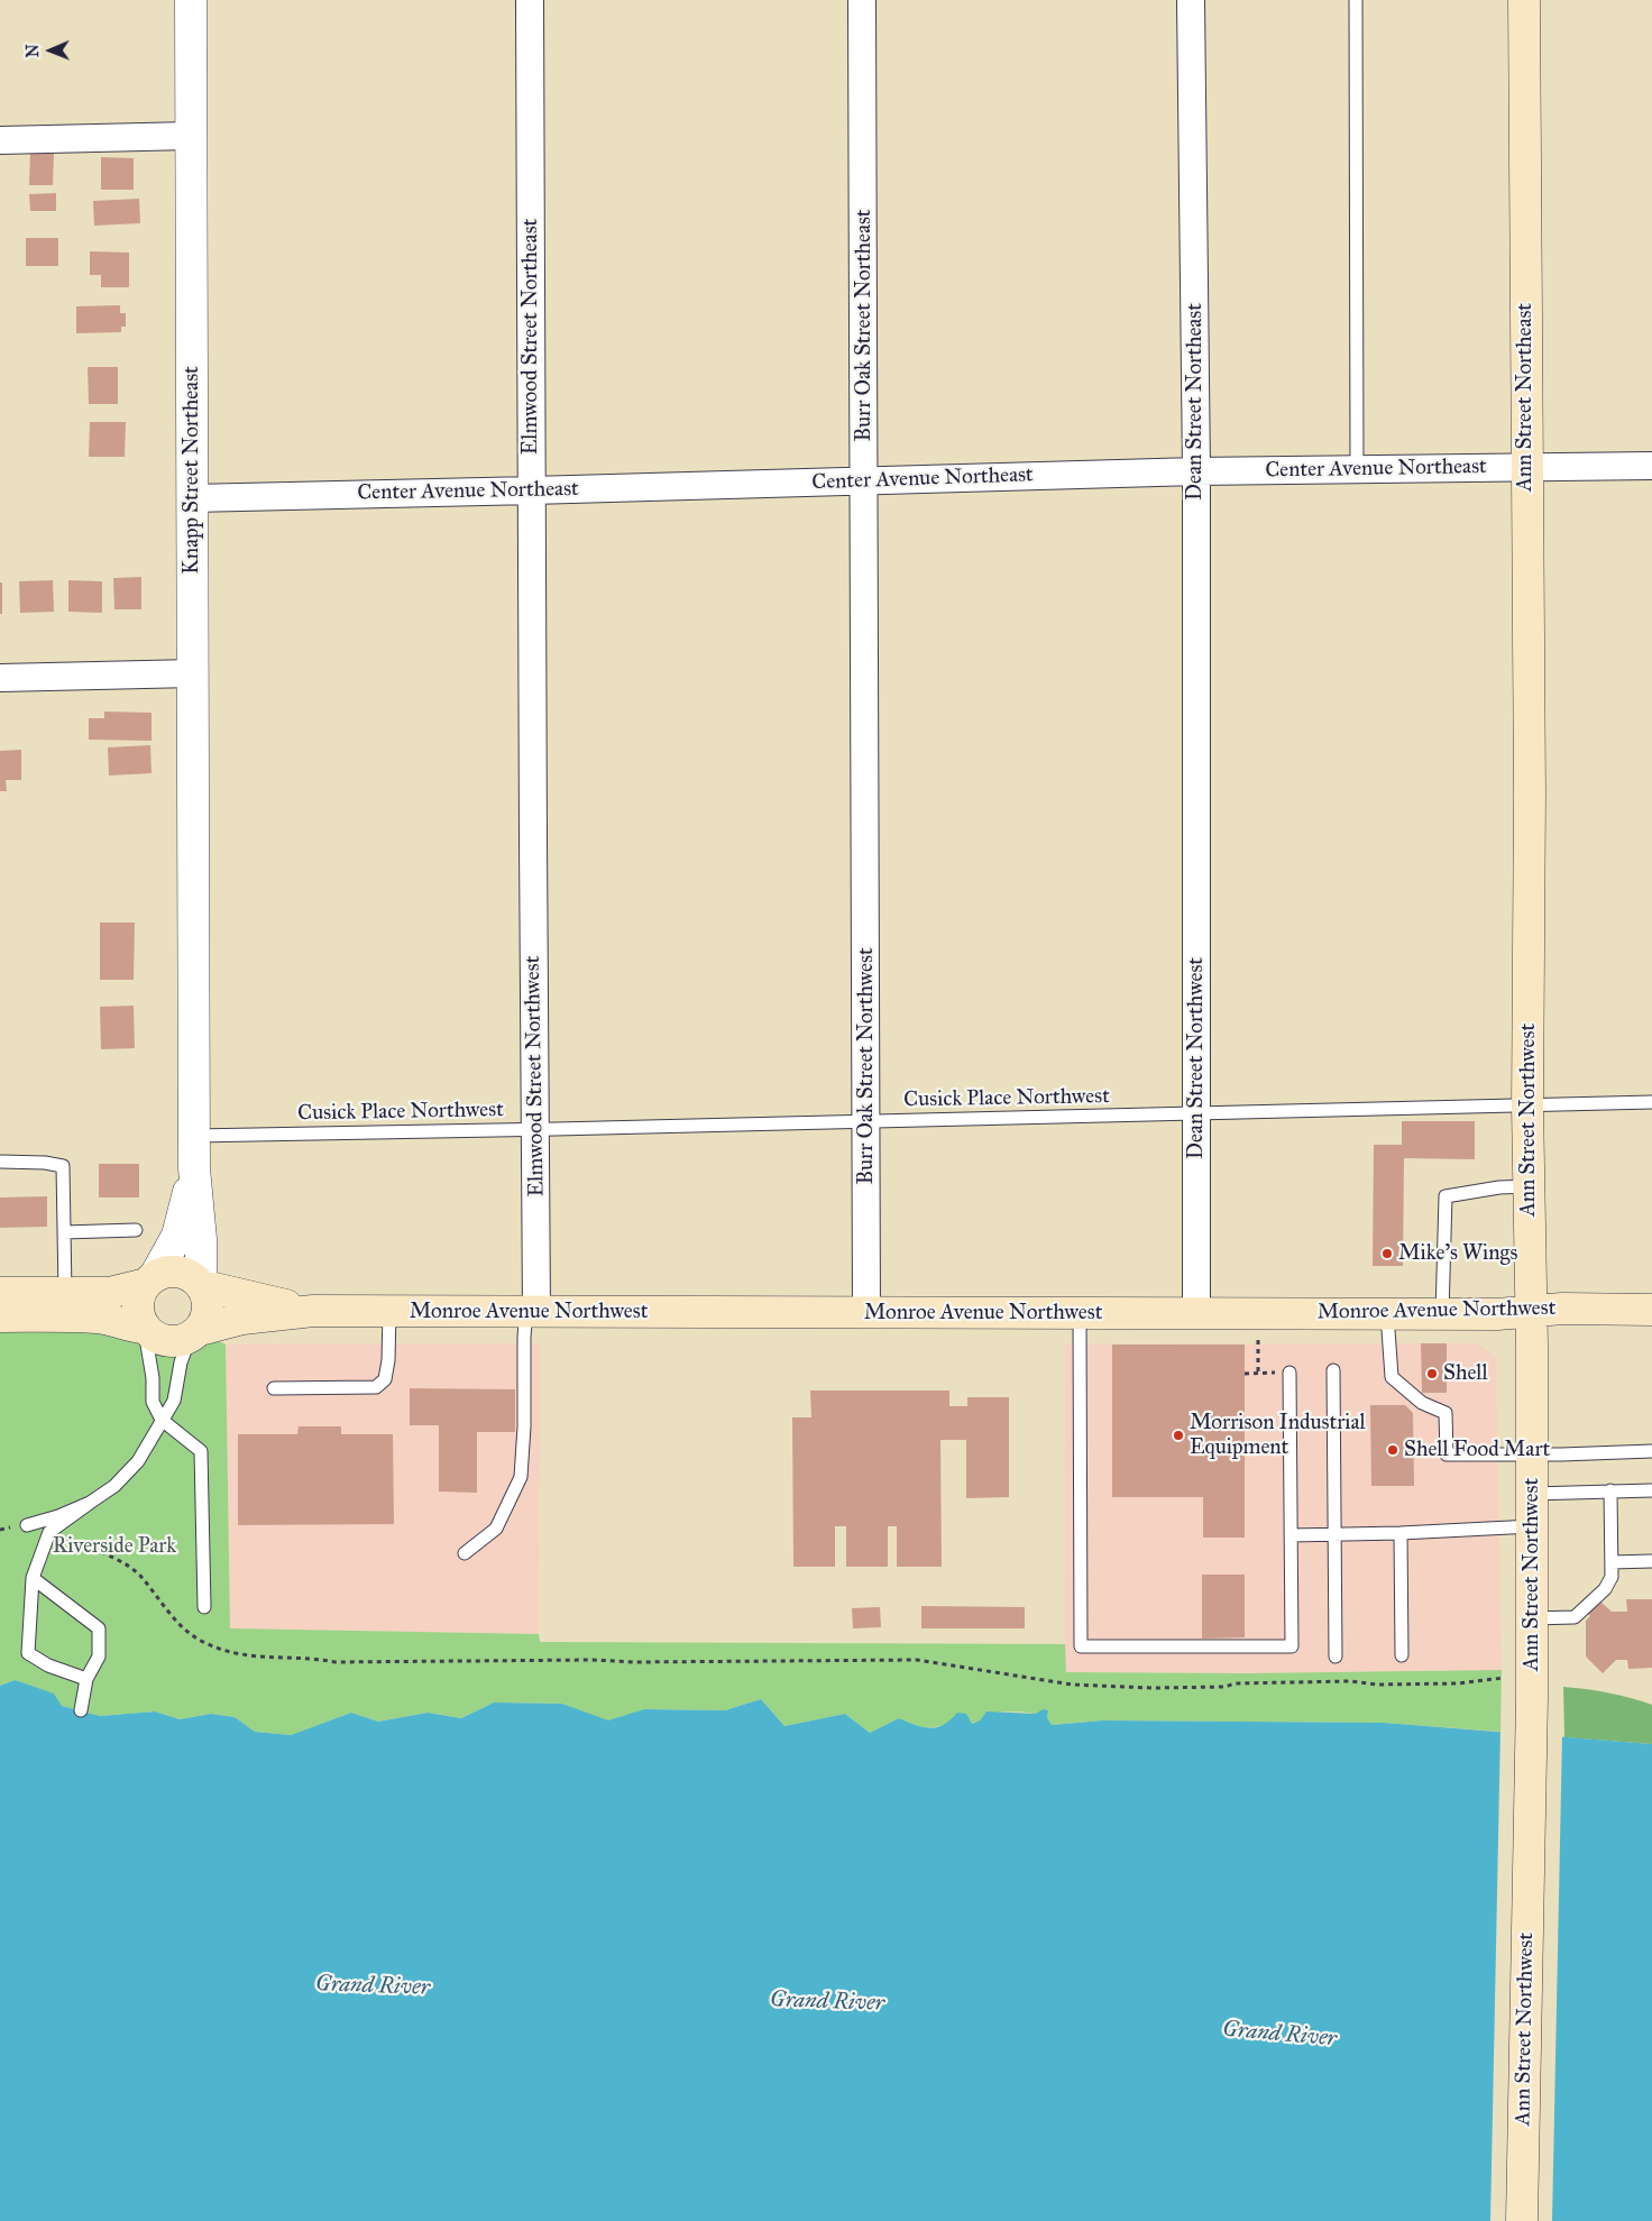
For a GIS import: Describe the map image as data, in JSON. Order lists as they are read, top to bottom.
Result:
{
  "streets": {
    "main road": ["Ann Street Northeast", "Ann Street Northwest", "Monroe Avenue Northwest"],
    "street": [
      "Burr Oak Street Northeast",
      "Elmwood Street Northeast",
      "Dean Street Northeast",
      "Center Avenue Northeast",
      "Knapp Street Northeast",
      "Dean Street Northwest",
      "Burr Oak Street Northwest",
      "Elmwood Street Northwest"
    ],
    "lane": ["Cusick Place Northwest"]
  },
  "crossings": [
    ["Burr Oak Street Northeast", "Center Avenue Northeast"],
    ["Burr Oak Street Northeast", "Burr Oak Street Northwest"],
    ["Elmwood Street Northeast", "Center Avenue Northeast"],
    ["Elmwood Street Northeast", "Elmwood Street Northwest"],
    ["Ann Street Northeast", "Center Avenue Northeast"],
    ["Ann Street Northeast", "Ann Street Northwest"],
    ["Dean Street Northeast", "Center Avenue Northeast"],
    ["Dean Street Northeast", "Dean Street Northwest"],
    ["Center Avenue Northeast", "Knapp Street Northeast"],
    ["Knapp Street Northeast", "Cusick Place Northwest"],
    ["Dean Street Northwest", "Cusick Place Northwest"],
    ["Dean Street Northwest", "Monroe Avenue Northwest"],
    ["Burr Oak Street Northwest", "Cusick Place Northwest"],
    ["Burr Oak Street Northwest", "Monroe Avenue Northwest"],
    ["Elmwood Street Northwest", "Cusick Place Northwest"],
    ["Elmwood Street Northwest", "Monroe Avenue Northwest"],
    ["Cusick Place Northwest", "Ann Street Northwest"],
    ["Ann Street Northwest", "Monroe Avenue Northwest"]
  ],
  "water": ["Grand River"],
  "parks": ["Riverside Park"],
  "places": [
    "Mike's Wings",
    "Shell",
    "Morrison Industrial Equipment",
    "Shell Food Mart"
  ],
  "north": "left"
}
